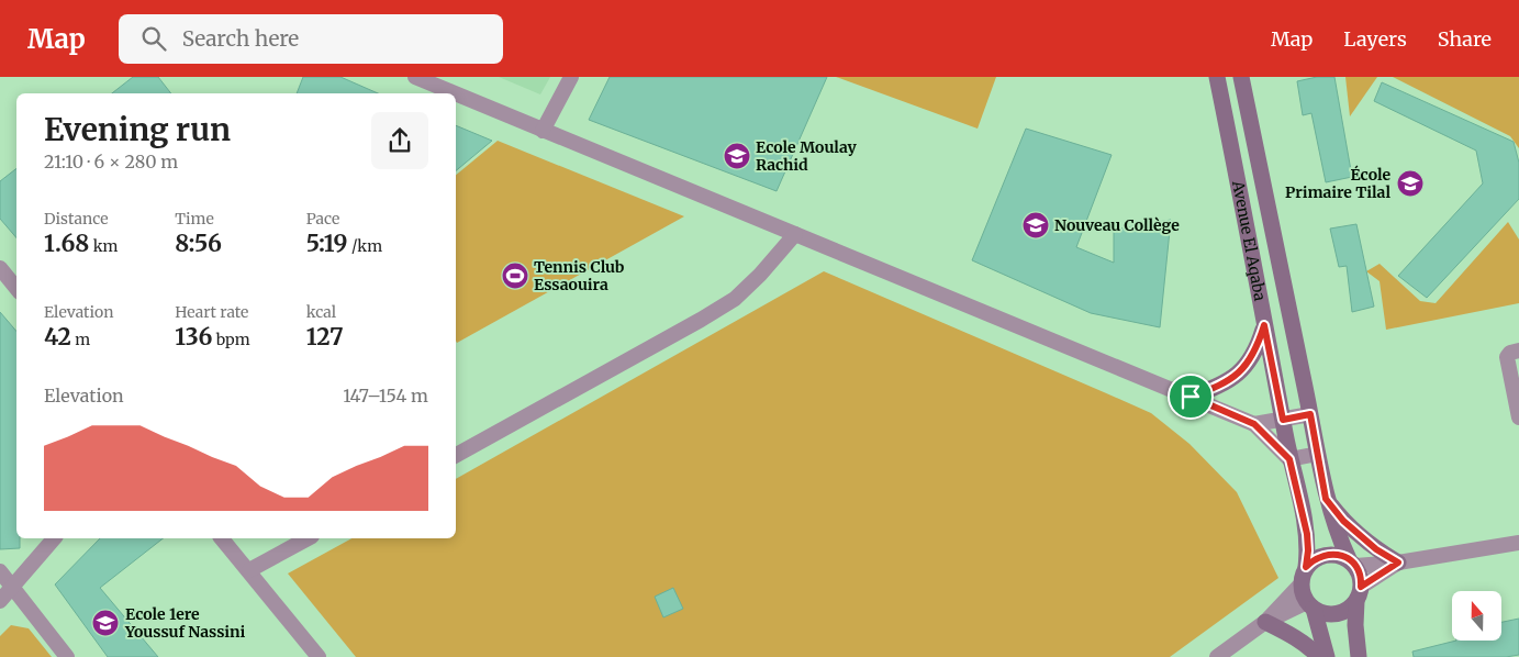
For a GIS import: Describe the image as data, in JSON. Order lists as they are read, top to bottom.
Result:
{
  "streets": {
    "main road": ["Avenue El Aqaba"]
  },
  "places": {
    "school or university": [
      "Ecole Moulay Rachid",
      "École Primaire Tilal",
      "Nouveau Collège",
      "Ecole 1ere Youssuf Nassini"
    ],
    "sports": ["Tennis Club Essaouira"]
  },
  "north": "top",
  "page": {
    "header": "Map",
    "search": "Search here",
    "nav": ["Map", "Layers", "Share"],
    "heading": ["Evening run", "21:10 · 6 × 280 m"],
    "stats": [
      ["Distance", "1.68 km"],
      ["Time", "8:56"],
      ["Pace", "5:19 /km"],
      ["Elevation", "42 m"],
      ["Heart rate", "136 bpm"],
      ["kcal", "127"]
    ],
    "chart": ["Elevation", "147–154 m"]
  }
}
